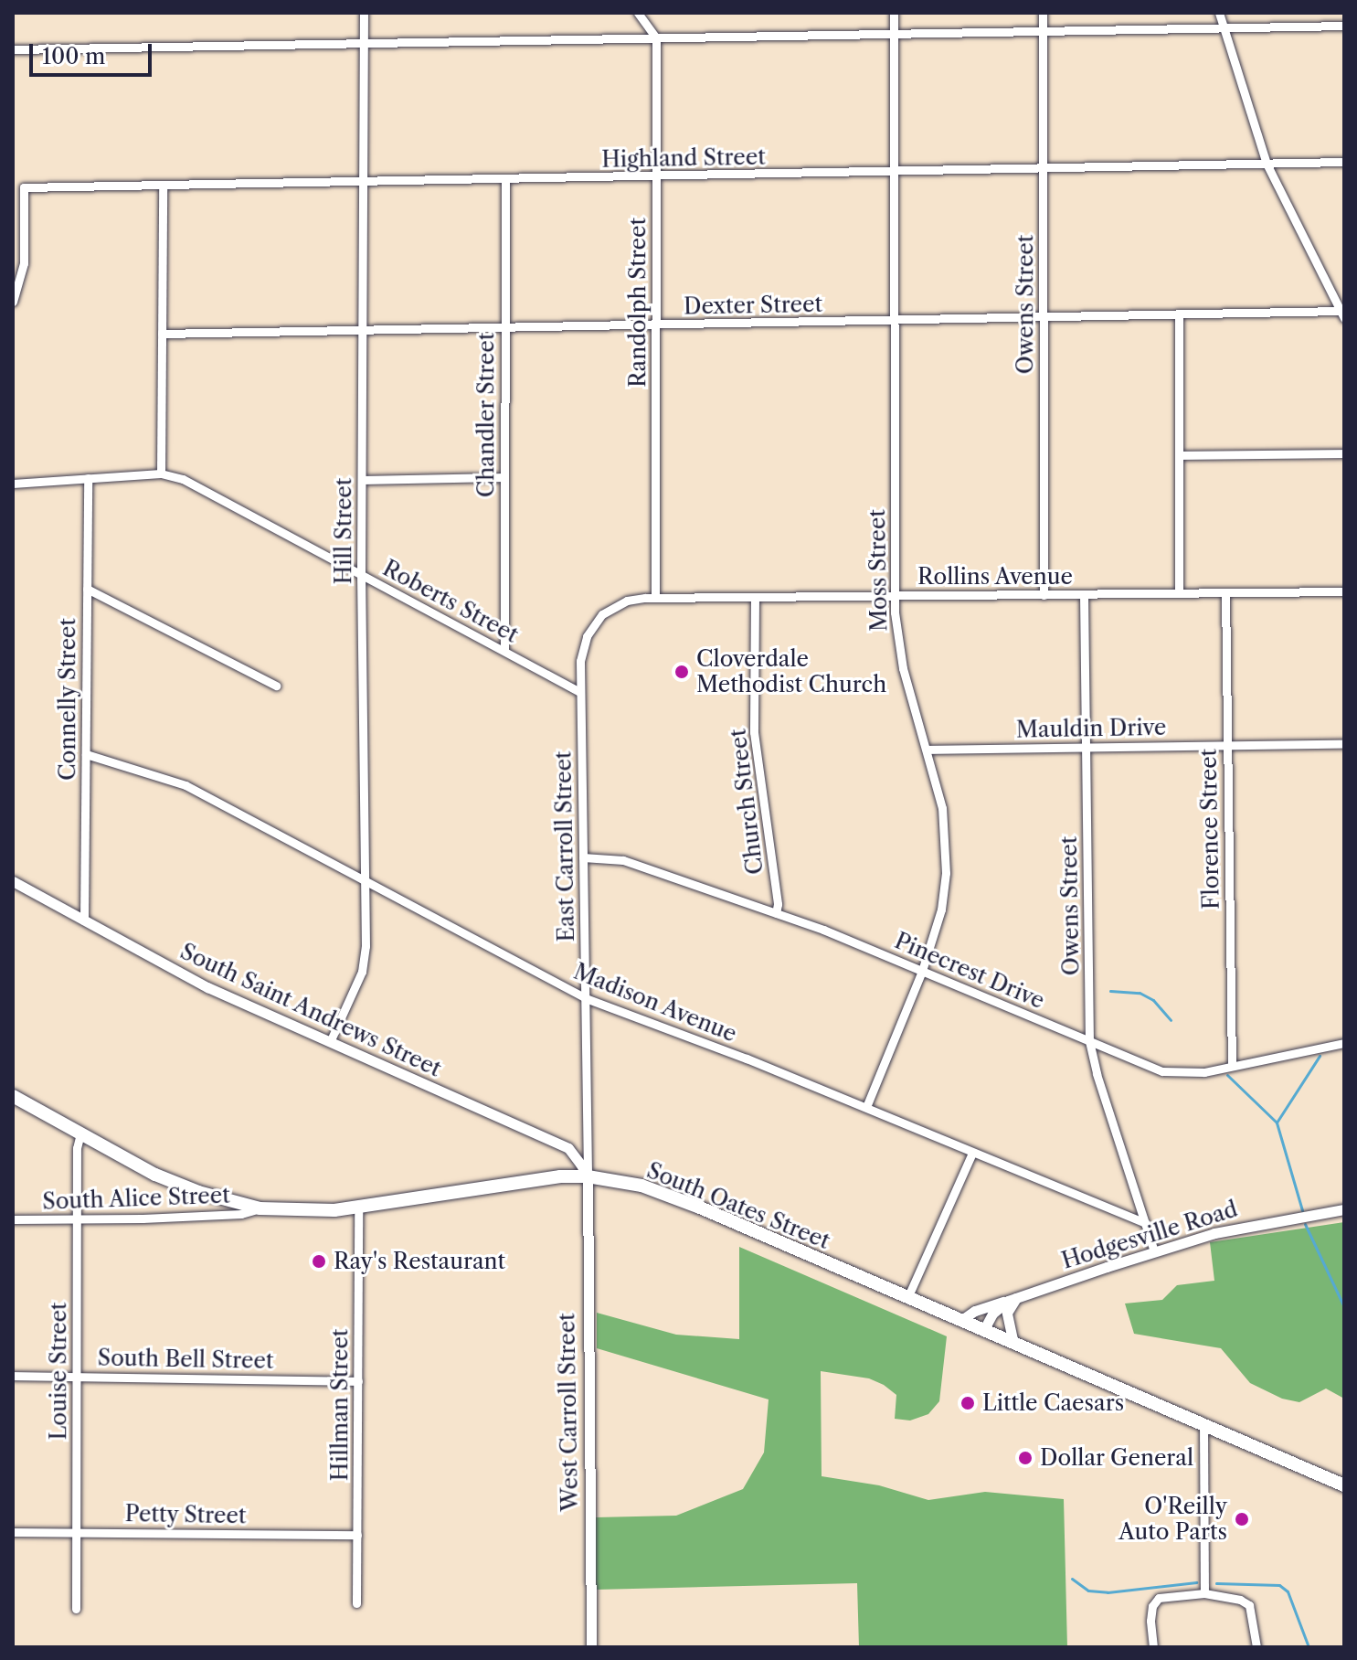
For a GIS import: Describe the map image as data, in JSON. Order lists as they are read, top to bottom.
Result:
{
  "streets": {
    "main road": ["South Oates Street"],
    "street": [
      "Highland Street",
      "Randolph Street",
      "Owens Street",
      "Dexter Street",
      "Chandler Street",
      "Hill Street",
      "Moss Street",
      "Rollins Avenue",
      "Roberts Street",
      "Connelly Street",
      "Mauldin Drive",
      "Church Street",
      "Florence Street",
      "East Carroll Street",
      "Pinecrest Drive",
      "Madison Avenue",
      "South Saint Andrews Street",
      "South Alice Street",
      "Hodgesville Road",
      "South Bell Street",
      "Louise Street",
      "Hillman Street",
      "West Carroll Street",
      "Petty Street"
    ]
  },
  "crossings": [
    ["Highland Street", "Randolph Street"],
    ["Highland Street", "Owens Street"],
    ["Highland Street", "Chandler Street"],
    ["Highland Street", "Hill Street"],
    ["Highland Street", "Moss Street"],
    ["Randolph Street", "Dexter Street"],
    ["Randolph Street", "Rollins Avenue"],
    ["Owens Street", "Dexter Street"],
    ["Owens Street", "Rollins Avenue"],
    ["Owens Street", "Mauldin Drive"],
    ["Owens Street", "Pinecrest Drive"],
    ["Owens Street", "Madison Avenue"],
    ["Owens Street", "Hodgesville Road"],
    ["Dexter Street", "Chandler Street"],
    ["Dexter Street", "Hill Street"],
    ["Dexter Street", "Moss Street"],
    ["Chandler Street", "Roberts Street"],
    ["Hill Street", "Roberts Street"],
    ["Hill Street", "Madison Avenue"],
    ["Hill Street", "South Saint Andrews Street"],
    ["Moss Street", "Rollins Avenue"],
    ["Moss Street", "Mauldin Drive"],
    ["Moss Street", "Pinecrest Drive"],
    ["Moss Street", "Madison Avenue"],
    ["Rollins Avenue", "Roberts Street"],
    ["Rollins Avenue", "Church Street"],
    ["Rollins Avenue", "Florence Street"],
    ["Rollins Avenue", "East Carroll Street"],
    ["Roberts Street", "Connelly Street"],
    ["Roberts Street", "East Carroll Street"],
    ["Connelly Street", "Madison Avenue"],
    ["Connelly Street", "South Saint Andrews Street"],
    ["Mauldin Drive", "Florence Street"],
    ["Church Street", "Pinecrest Drive"],
    ["Florence Street", "Pinecrest Drive"],
    ["East Carroll Street", "Pinecrest Drive"],
    ["East Carroll Street", "Madison Avenue"],
    ["East Carroll Street", "South Saint Andrews Street"],
    ["East Carroll Street", "South Oates Street"],
    ["East Carroll Street", "West Carroll Street"],
    ["South Saint Andrews Street", "South Oates Street"],
    ["South Saint Andrews Street", "West Carroll Street"],
    ["South Alice Street", "South Oates Street"],
    ["South Alice Street", "Louise Street"],
    ["South Oates Street", "Hodgesville Road"],
    ["South Oates Street", "Louise Street"],
    ["South Oates Street", "Hillman Street"],
    ["South Oates Street", "West Carroll Street"],
    ["South Bell Street", "Louise Street"],
    ["South Bell Street", "Hillman Street"],
    ["Louise Street", "Petty Street"],
    ["Hillman Street", "Petty Street"]
  ],
  "places": [
    "Cloverdale Methodist Church",
    "Ray's Restaurant",
    "Little Caesars",
    "Dollar General",
    "O'Reilly Auto Parts"
  ],
  "scale_bar": "100 m"
}
